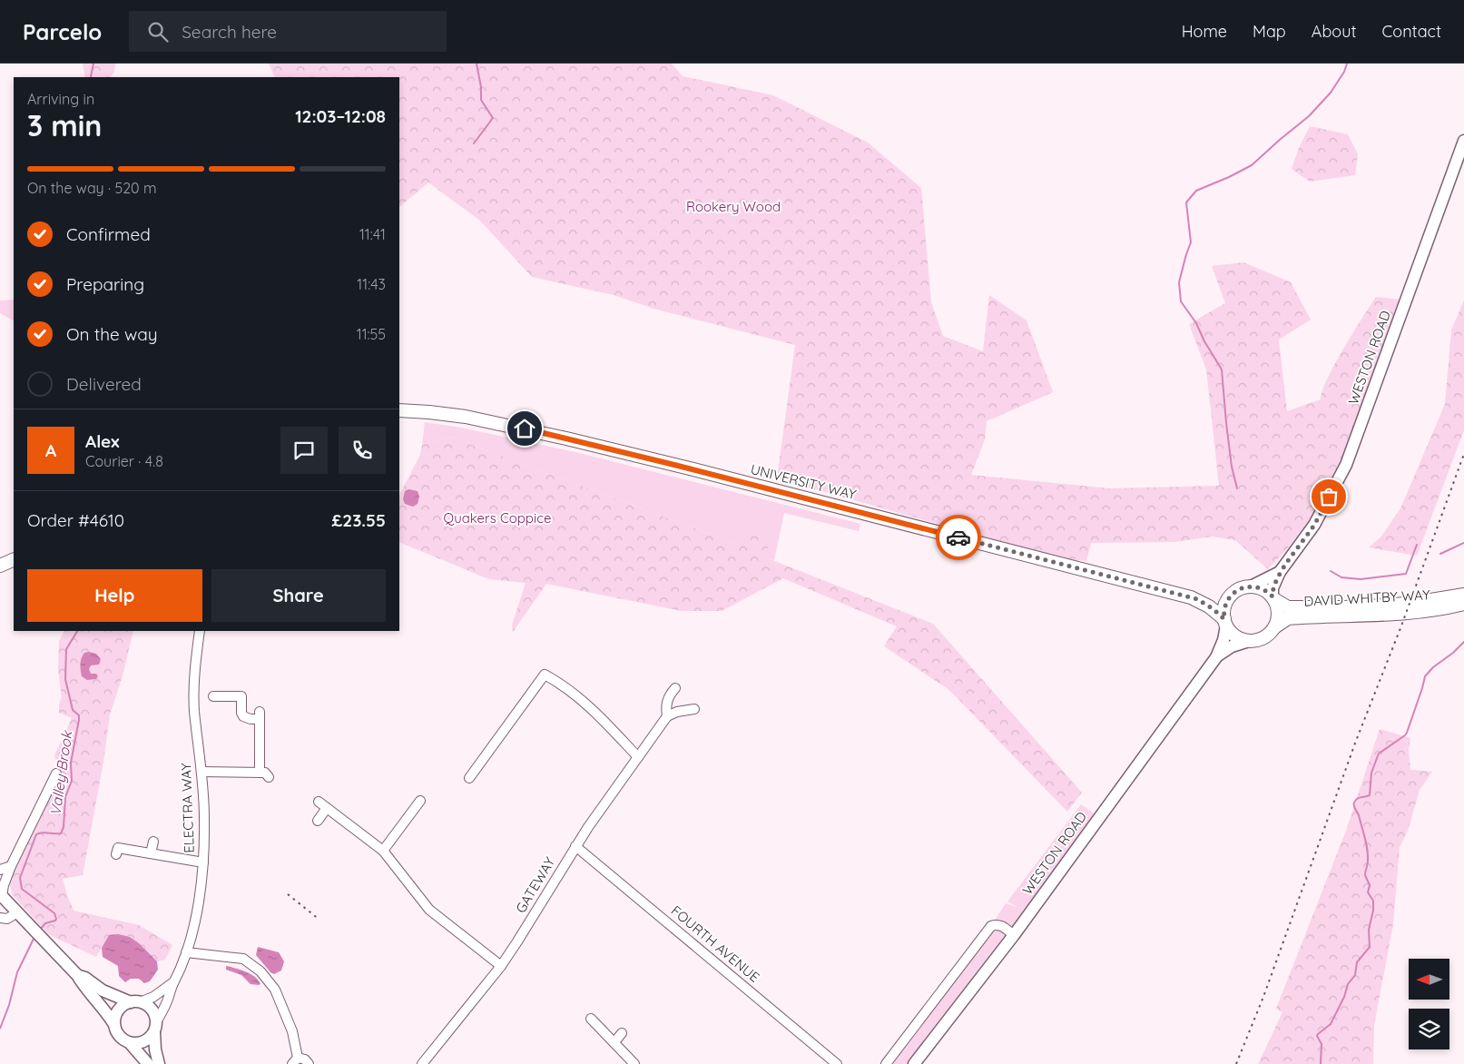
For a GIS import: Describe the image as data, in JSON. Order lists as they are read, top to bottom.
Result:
{
  "streets": {
    "highway": ["UNIVERSITY WAY", "DAVID WHITBY WAY"],
    "main road": ["WESTON ROAD"],
    "street": ["ELECTRA WAY", "GATEWAY", "FOURTH AVENUE"]
  },
  "crossings": [
    ["WESTON ROAD", "UNIVERSITY WAY"],
    ["WESTON ROAD", "DAVID WHITBY WAY"],
    ["UNIVERSITY WAY", "DAVID WHITBY WAY"],
    ["GATEWAY", "FOURTH AVENUE"]
  ],
  "water": ["Valley Brook"],
  "parks": ["Rookery Wood", "Quakers Coppice"],
  "north": "left",
  "page": {
    "header": "Parcelo",
    "search": "Search here",
    "nav": [
      "Home",
      "Map",
      "About",
      "Contact"
    ],
    "heading": ["3 min", "Arriving in", "12:03–12:08"],
    "panel": [
      "Alex",
      "Courier · 4.8",
      "Order #4610",
      "£23.55"
    ],
    "bar": "On the way · 520 m",
    "list": [
      ["Confirmed", "11:41"],
      ["Preparing", "11:43"],
      ["On the way", "11:55"],
      "Delivered"
    ],
    "round": "A",
    "buttons": ["Help", "Share"]
  }
}
